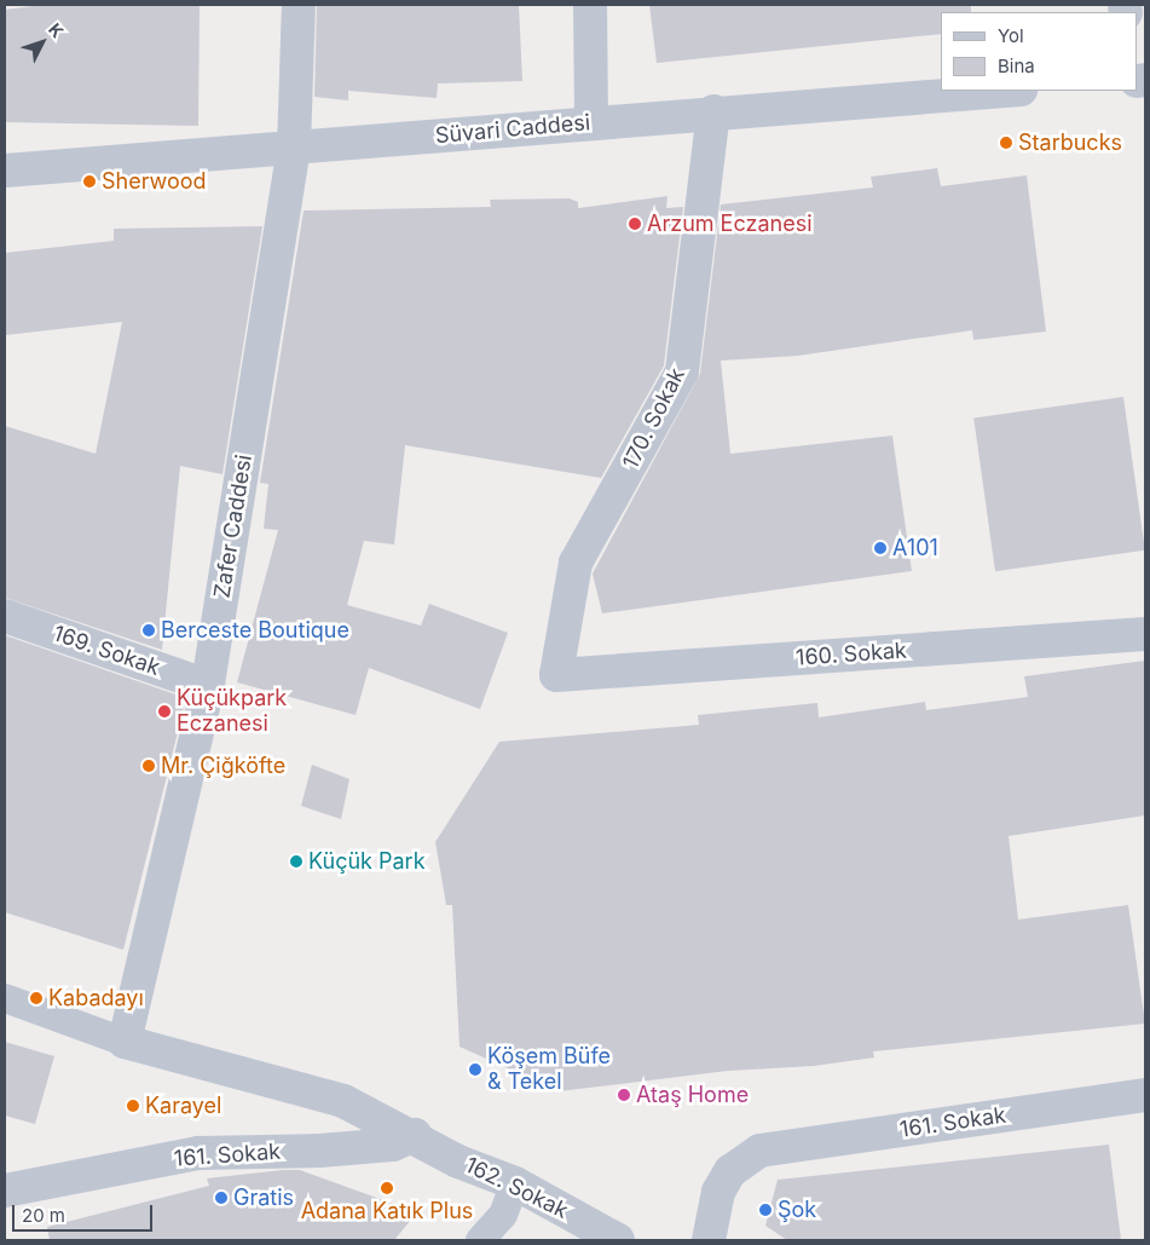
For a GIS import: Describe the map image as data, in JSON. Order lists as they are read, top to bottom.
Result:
{
  "streets": {
    "street": [
      "Süvari Caddesi",
      "170. Sokak",
      "Zafer Caddesi",
      "169. Sokak",
      "160. Sokak",
      "161. Sokak",
      "162. Sokak"
    ]
  },
  "crossings": [
    ["Süvari Caddesi", "170. Sokak"],
    ["Süvari Caddesi", "Zafer Caddesi"],
    ["170. Sokak", "160. Sokak"],
    ["Zafer Caddesi", "169. Sokak"],
    ["Zafer Caddesi", "162. Sokak"],
    ["161. Sokak", "162. Sokak"]
  ],
  "places": [
    "Starbucks",
    "Sherwood",
    "Arzum Eczanesi",
    "A101",
    "Berceste Boutique",
    "Küçükpark Eczanesi",
    "Mr. Çiğköfte",
    "Küçük Park",
    "Kabadayı",
    "Köşem Büfe & Tekel",
    "Ataş Home",
    "Karayel",
    "Adana Katık Plus",
    "Gratis",
    "Şok"
  ],
  "legend": ["Yol", "Bina"],
  "scale_bar": "20 m",
  "north": "top right"
}
